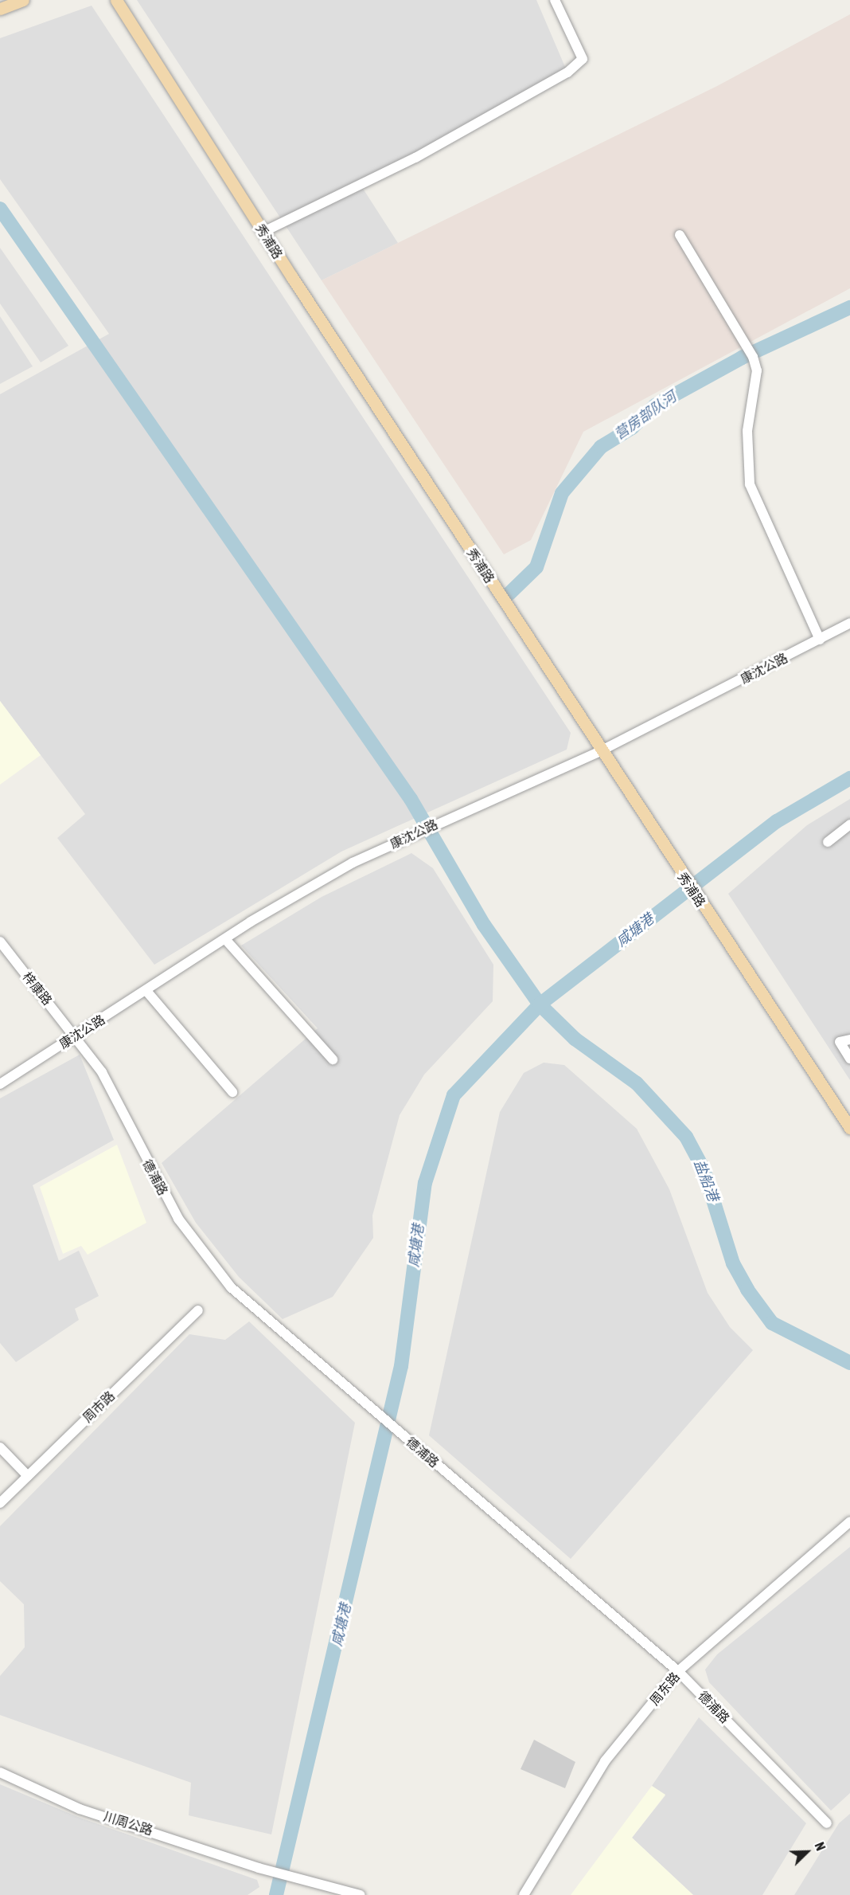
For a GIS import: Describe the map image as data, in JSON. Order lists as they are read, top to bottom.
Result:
{
  "streets": {
    "main road": ["秀浦路"],
    "street": [
      "康沈公路",
      "梓康路",
      "德浦路",
      "周市路",
      "周东路",
      "川周公路"
    ]
  },
  "crossings": [
    ["秀浦路", "康沈公路"],
    ["康沈公路", "梓康路"],
    ["康沈公路", "德浦路"],
    ["梓康路", "德浦路"],
    ["德浦路", "周东路"]
  ],
  "water": ["营房部队河", "咸塘港", "盐船港"],
  "north": "top right"
}
